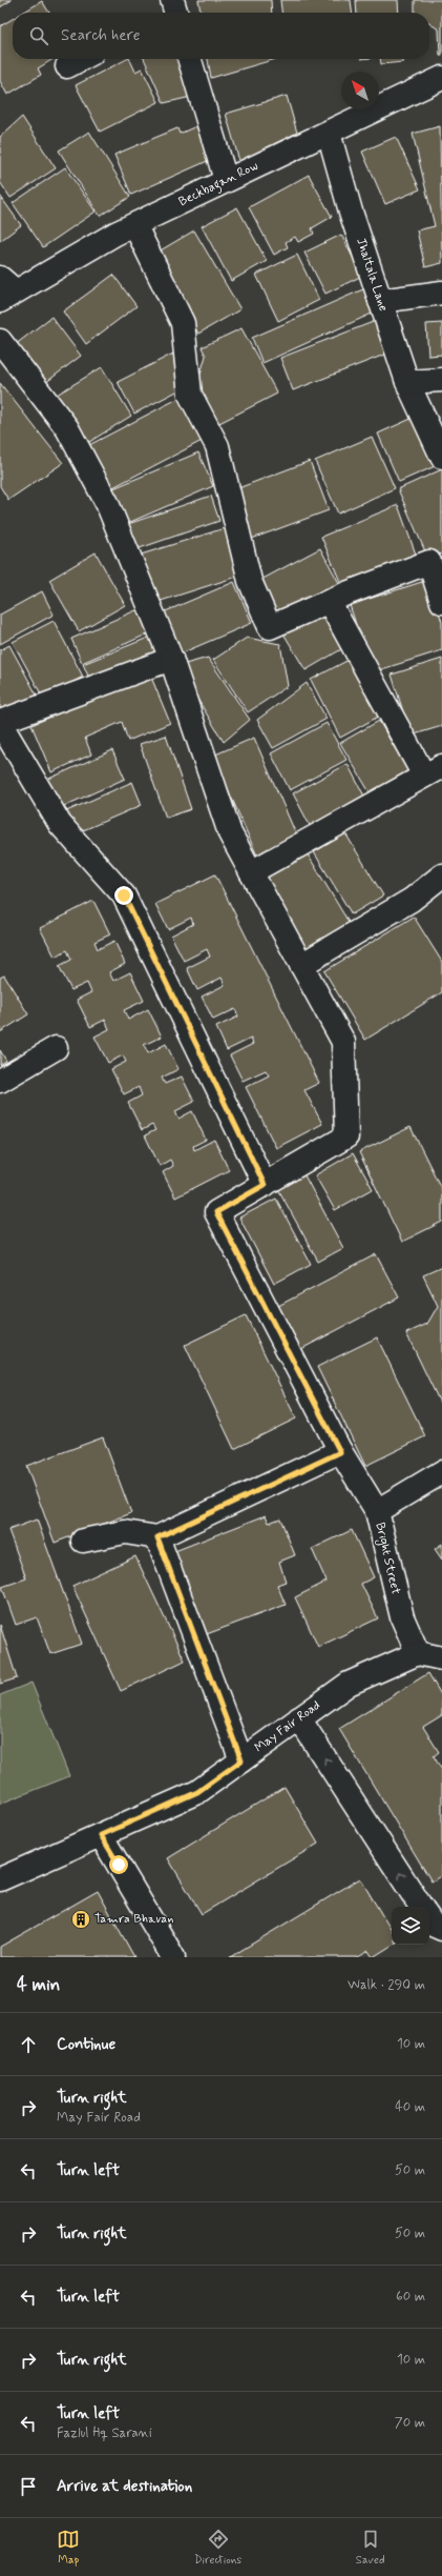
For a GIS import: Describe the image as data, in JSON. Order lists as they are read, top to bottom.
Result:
{
  "streets": {
    "street": [
      "Beckbagan Row",
      "Jhaltala Lane",
      "Bright Street",
      "May Fair Road"
    ]
  },
  "crossings": [
    ["Beckbagan Row", "Jhaltala Lane"],
    ["Bright Street", "May Fair Road"]
  ],
  "places": {
    "building": ["Tamra Bhavan"]
  },
  "north": "top left",
  "page": {
    "search": "Search here",
    "heading": ["4 min", "Walk · 290 m"],
    "list": [
      ["Continue", "10 m"],
      ["Turn right", "May Fair Road", "40 m"],
      ["Turn left", "50 m"],
      ["Turn right", "50 m"],
      ["Turn left", "60 m"],
      ["Turn right", "10 m"],
      ["Turn left", "Fazlul Hq Sarani", "70 m"],
      "Arrive at destination"
    ],
    "nav": ["Map", "Directions", "Saved"]
  }
}
